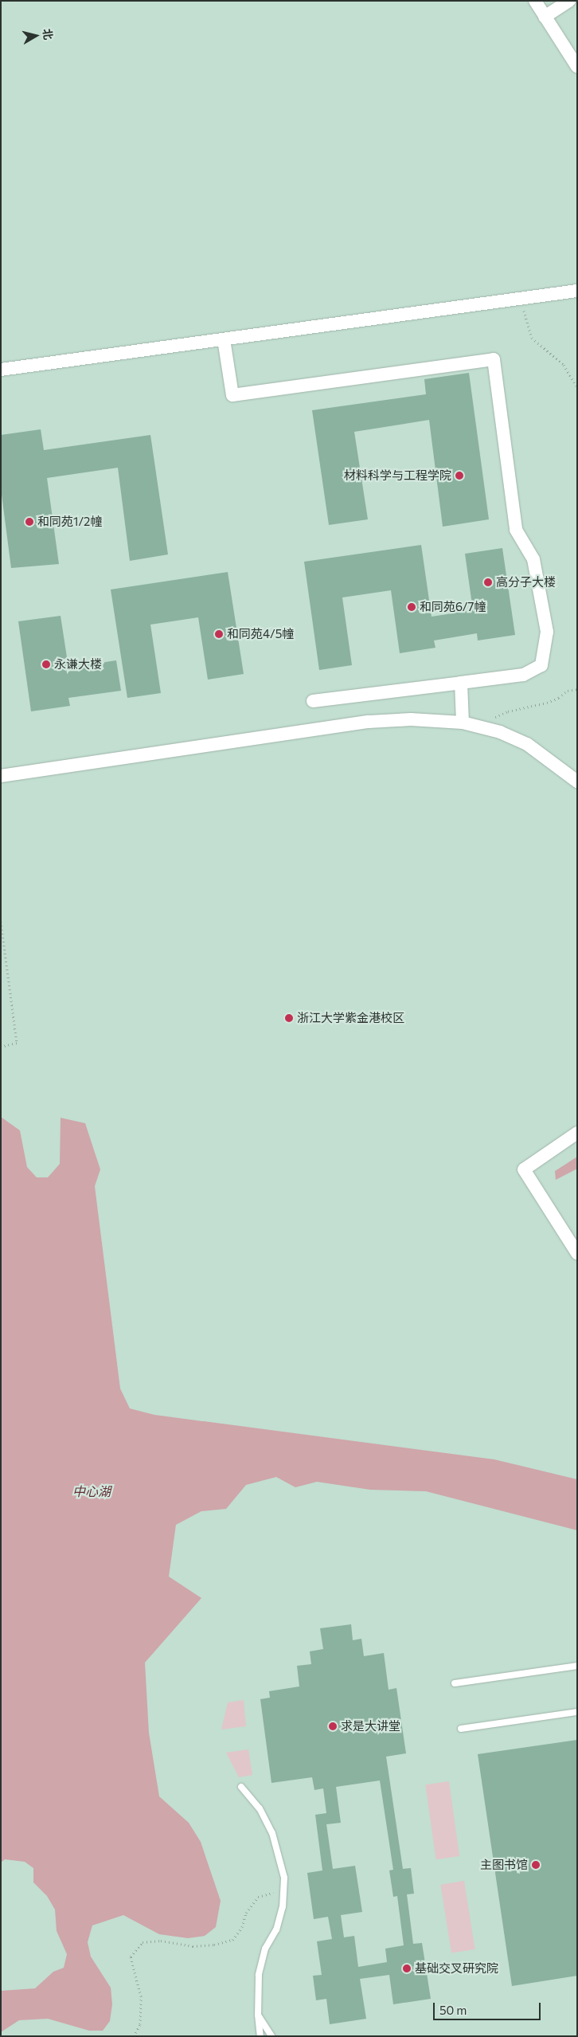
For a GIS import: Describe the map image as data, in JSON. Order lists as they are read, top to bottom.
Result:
{
  "water": ["中心湖"],
  "places": [
    "材料科学与工程学院",
    "和同苑1/2幢",
    "高分子大楼",
    "和同苑6/7幢",
    "和同苑4/5幢",
    "永谦大楼",
    "浙江大学紫金港校区",
    "求是大讲堂",
    "主图书馆",
    "基础交叉研究院"
  ],
  "scale_bar": "50 m",
  "north": "right"
}
